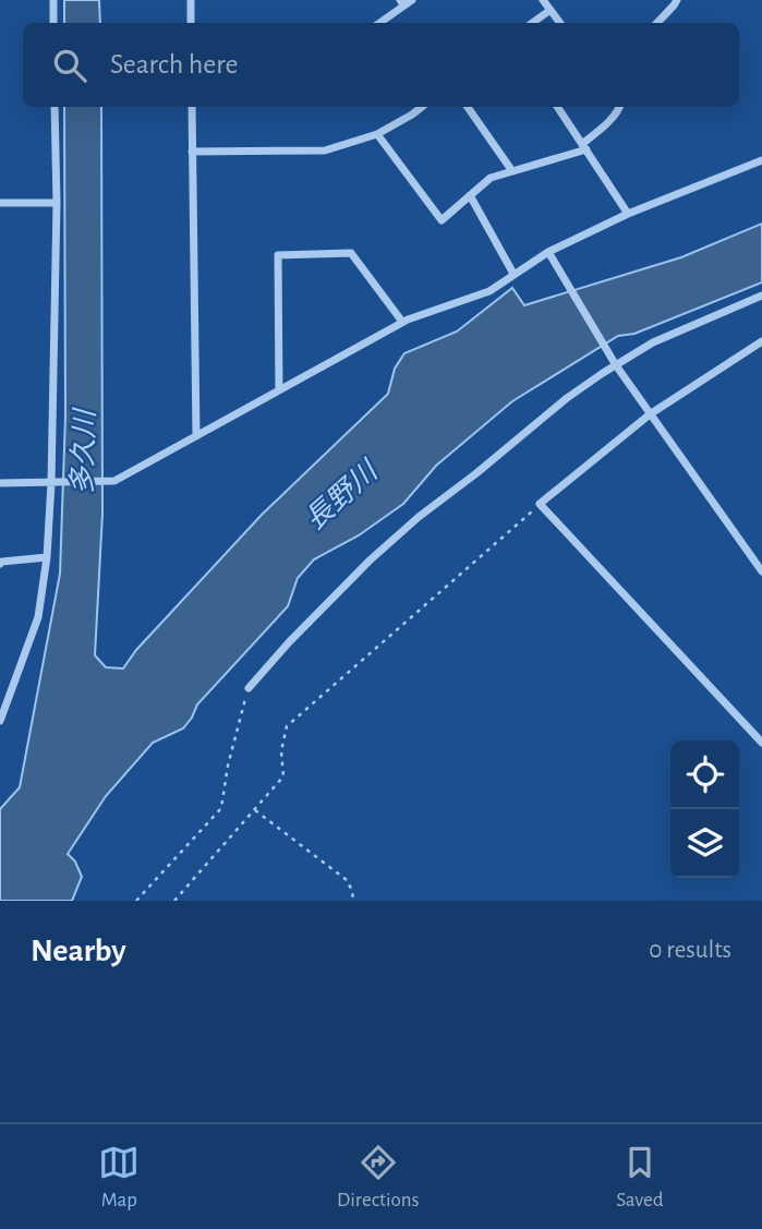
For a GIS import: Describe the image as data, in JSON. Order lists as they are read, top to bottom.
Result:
{
  "water": ["多久川", "長野川"],
  "page": {
    "search": "Search here",
    "heading": ["Nearby", "0 results"],
    "nav": ["Map", "Directions", "Saved"]
  }
}
